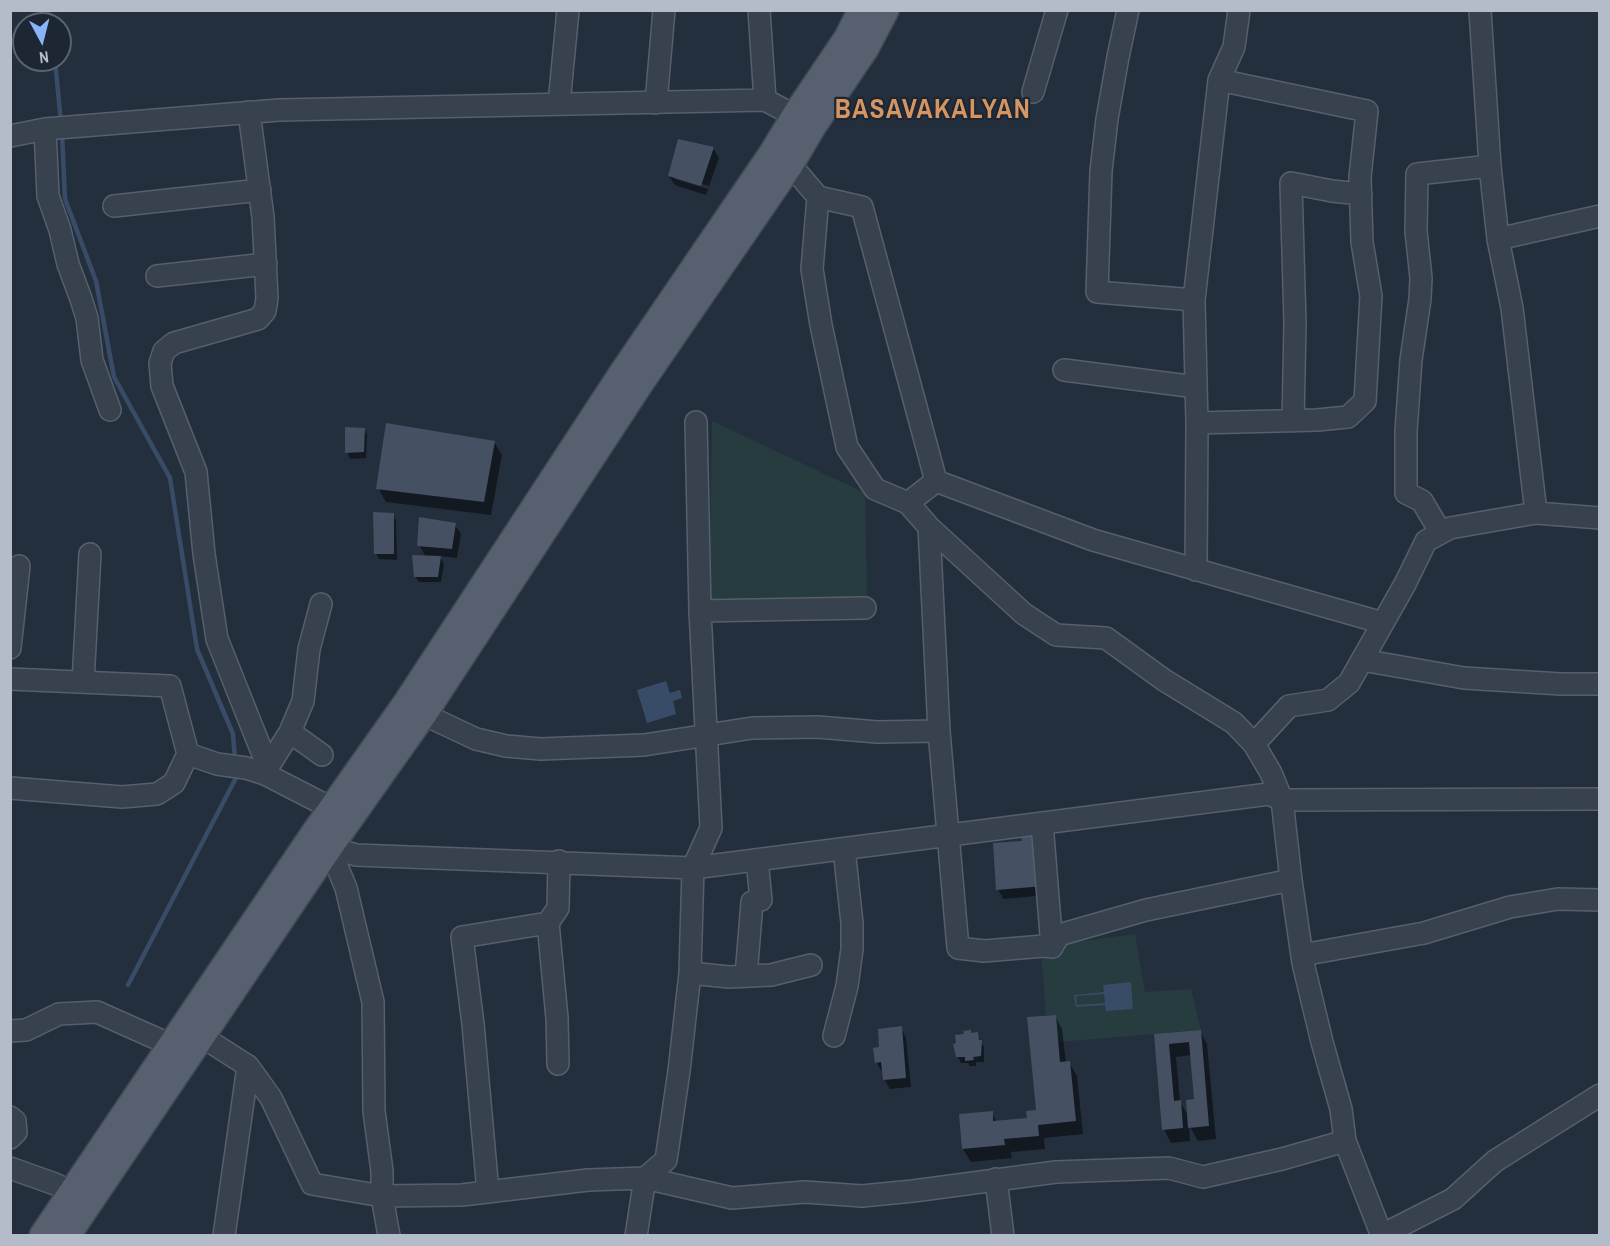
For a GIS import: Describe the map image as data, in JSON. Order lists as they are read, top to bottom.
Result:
{
  "districts": ["BASAVAKALYAN"],
  "north": "bottom"
}
